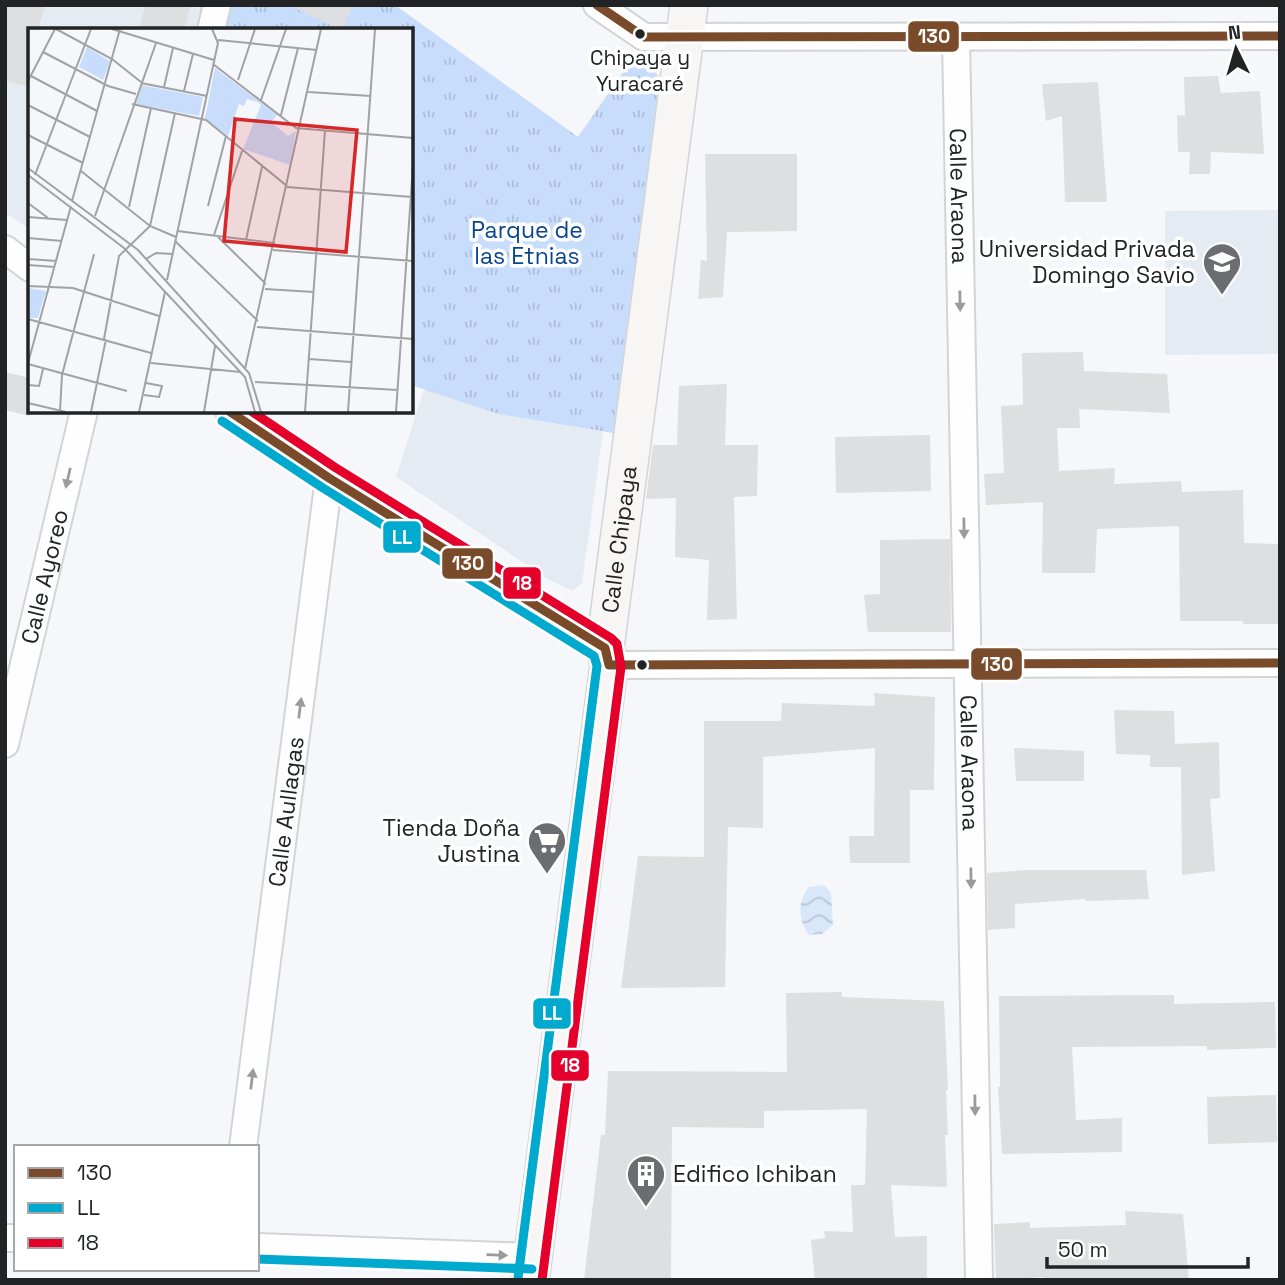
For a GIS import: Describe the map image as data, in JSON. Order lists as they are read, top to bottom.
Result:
{
  "streets": {
    "street": [
      "Calle Araona",
      "Calle Chipaya",
      "Calle Ayoreo",
      "Calle Aullagas"
    ]
  },
  "one_way": ["Calle Araona", "Calle Ayoreo", "Calle Aullagas"],
  "parks": ["Parque de las Etnias"],
  "places": {
    "other": ["Chipaya y Yuracaré"],
    "school or university": ["Universidad Privada Domingo Savio"],
    "supermarket": ["Tienda Doña Justina"],
    "building": ["Edifico Ichiban"]
  },
  "lines": ["transit line 130", "transit line 18", "transit line LL"],
  "legend": ["130", "LL", "18"],
  "scale_bar": "50 m",
  "north": "top"
}
